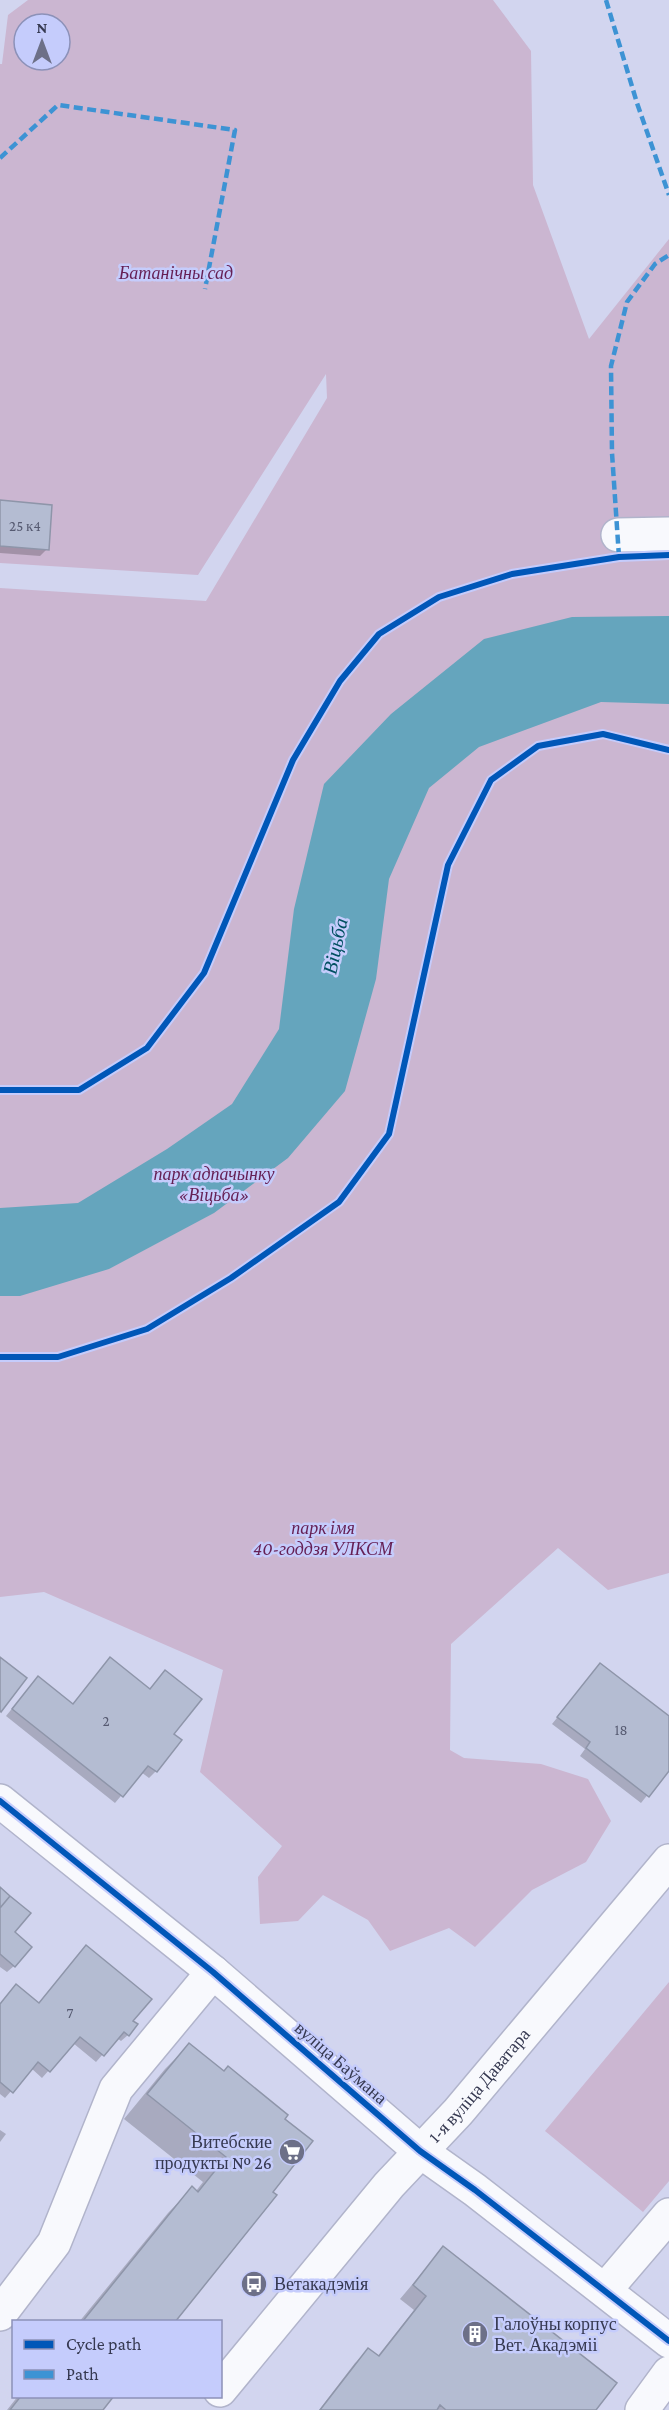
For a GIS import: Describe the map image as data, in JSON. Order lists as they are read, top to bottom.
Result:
{
  "streets": {
    "street": ["вуліца Баўмана", "1-я вуліца Даватара"]
  },
  "crossings": [
    ["вуліца Баўмана", "1-я вуліца Даватара"]
  ],
  "water": ["Віцьба"],
  "parks": ["Батанічны сад", "парк адпачынку «Віцьба»", "парк імя 40-годдзя УЛКСМ"],
  "places": {
    "supermarket": ["Витебские продукты № 26"],
    "bus stop": ["Ветакадэмія"],
    "building": ["Галоўны корпус Вет. Акадэміі"]
  },
  "house_numbers": [
    "25 к4",
    "2",
    "18",
    "7"
  ],
  "legend": ["Cycle path", "Path"],
  "north": "top"
}
